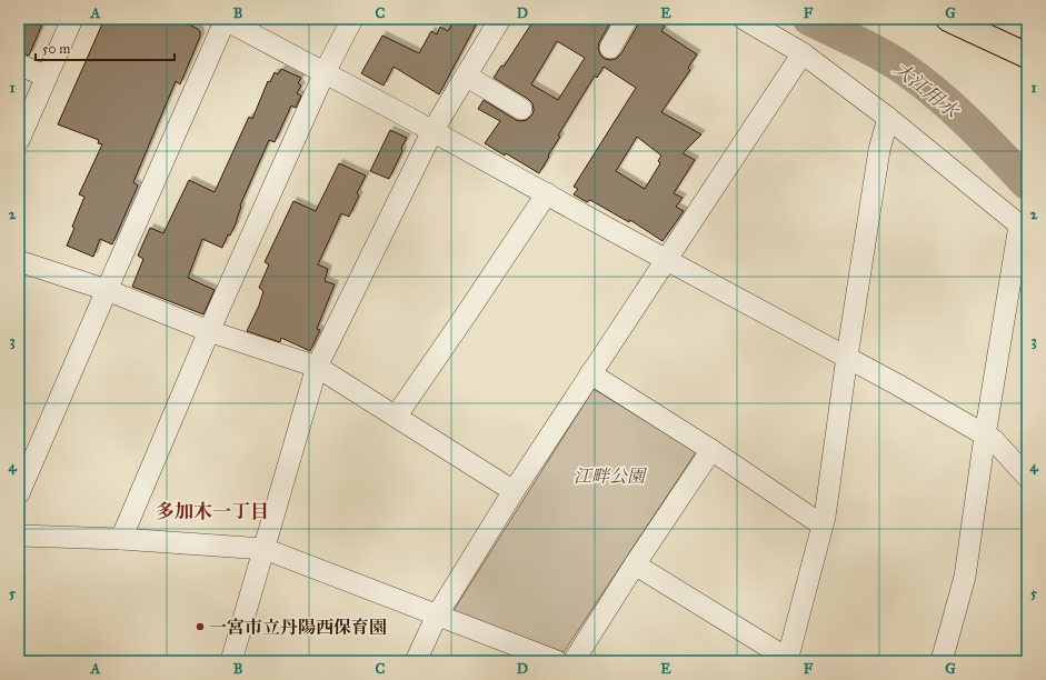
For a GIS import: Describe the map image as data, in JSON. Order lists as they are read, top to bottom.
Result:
{
  "districts": ["多加木一丁目"],
  "water": ["大江用水"],
  "parks": ["江畔公園"],
  "places": ["一宮市立丹陽西保育園"],
  "scale_bar": "50 m",
  "grid": {
    "columns": [
      "A",
      "B",
      "C",
      "D",
      "E",
      "F",
      "G"
    ],
    "rows": [
      "1",
      "2",
      "3",
      "4",
      "5"
    ]
  }
}
